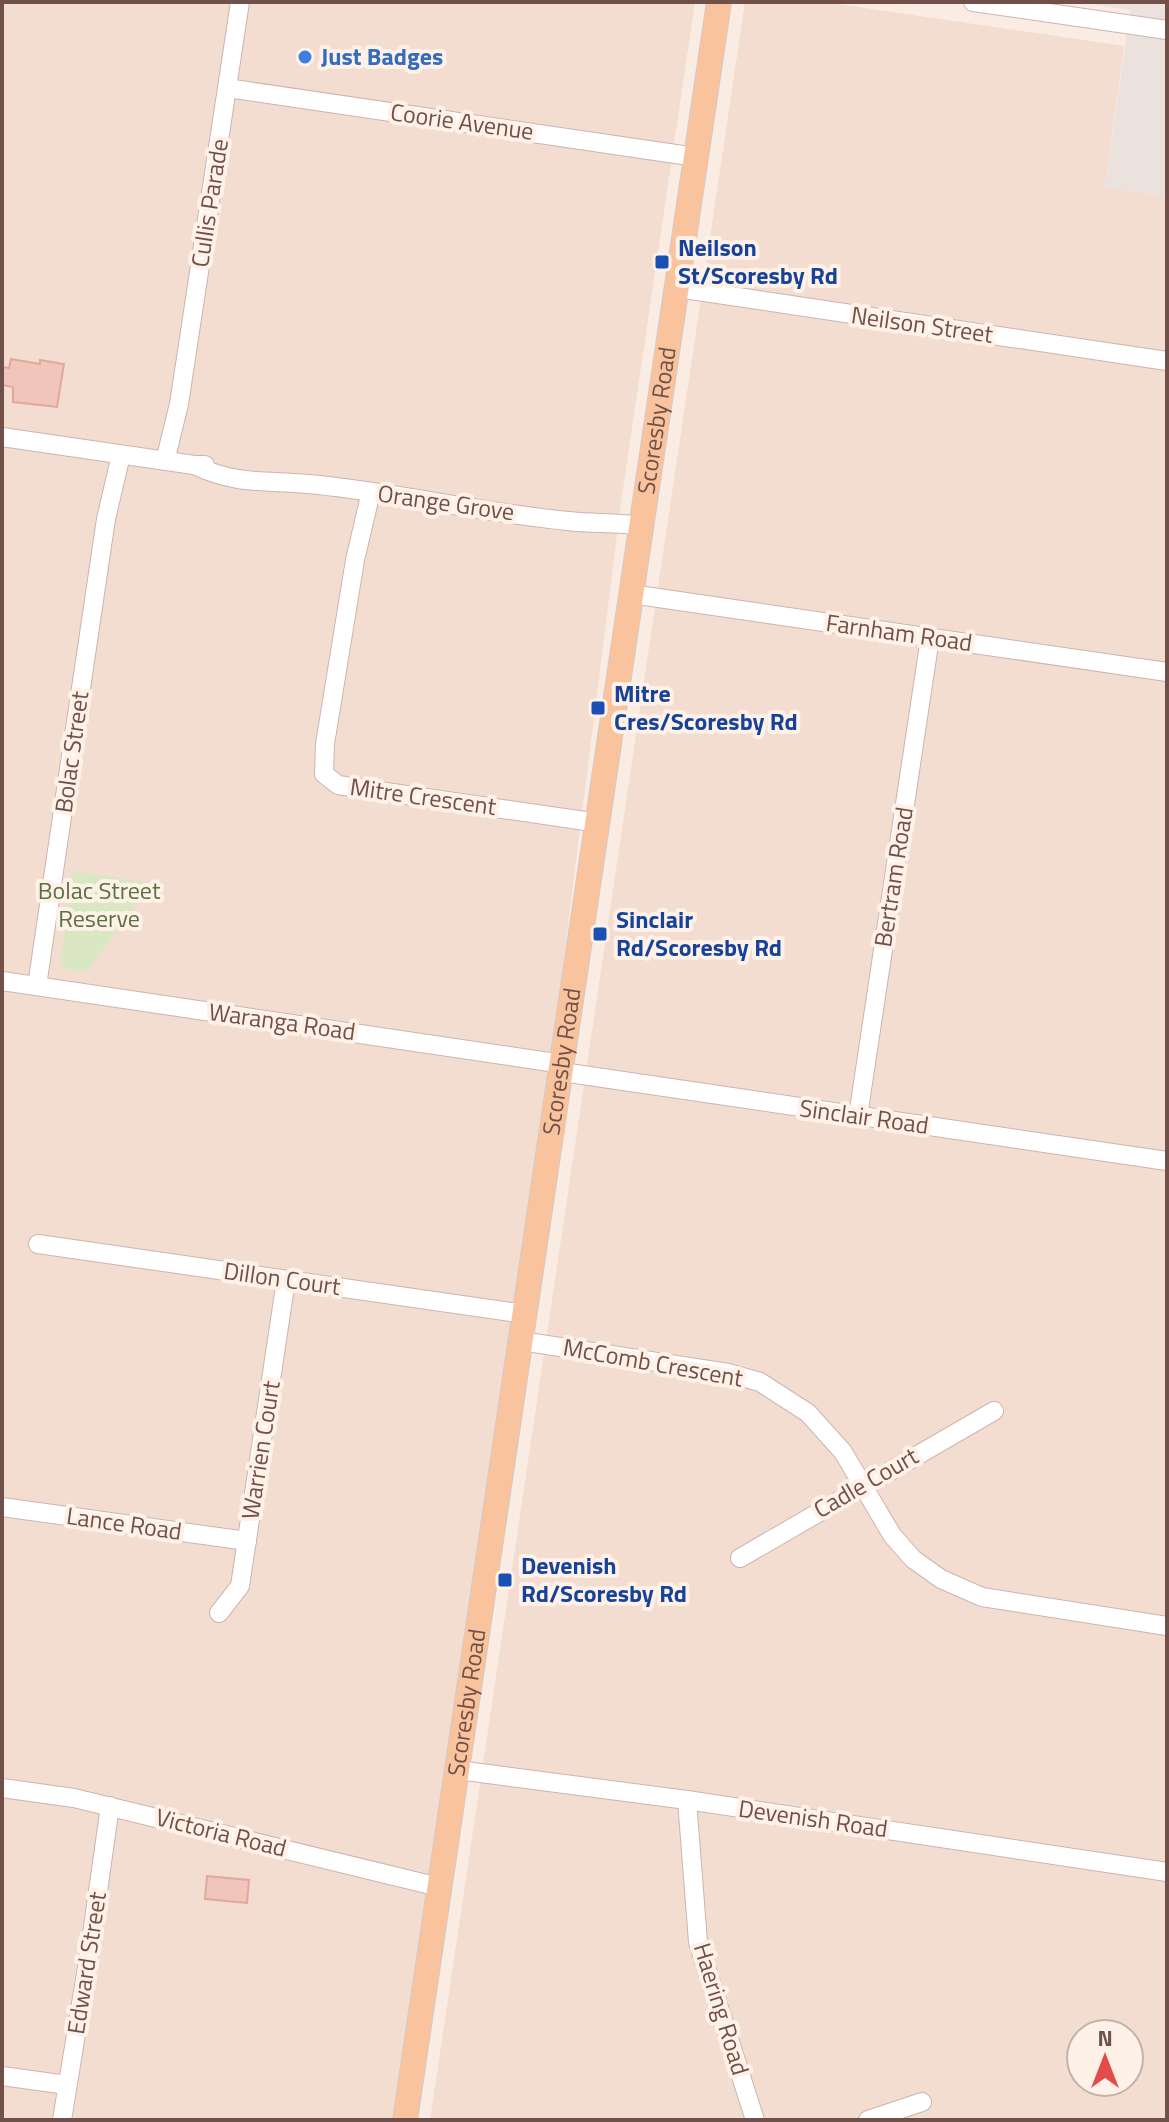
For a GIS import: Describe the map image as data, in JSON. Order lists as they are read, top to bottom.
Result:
{
  "streets": {
    "main road": ["Scoresby Road"],
    "street": [
      "Coorie Avenue",
      "Cullis Parade",
      "Neilson Street",
      "Orange Grove",
      "Farnham Road",
      "Bolac Street",
      "Mitre Crescent",
      "Bertram Road",
      "Waranga Road",
      "Sinclair Road",
      "Dillon Court",
      "McComb Crescent",
      "Warrien Court",
      "Cadle Court",
      "Lance Road",
      "Devenish Road",
      "Victoria Road",
      "Edward Street",
      "Haering Road"
    ]
  },
  "crossings": [
    ["Coorie Avenue", "Cullis Parade"],
    ["Coorie Avenue", "Scoresby Road"],
    ["Cullis Parade", "Orange Grove"],
    ["Neilson Street", "Scoresby Road"],
    ["Scoresby Road", "Orange Grove"],
    ["Scoresby Road", "Farnham Road"],
    ["Scoresby Road", "Mitre Crescent"],
    ["Scoresby Road", "Waranga Road"],
    ["Scoresby Road", "Sinclair Road"],
    ["Scoresby Road", "Dillon Court"],
    ["Scoresby Road", "McComb Crescent"],
    ["Scoresby Road", "Devenish Road"],
    ["Scoresby Road", "Victoria Road"],
    ["Orange Grove", "Bolac Street"],
    ["Orange Grove", "Mitre Crescent"],
    ["Farnham Road", "Bertram Road"],
    ["Bolac Street", "Waranga Road"],
    ["Bertram Road", "Sinclair Road"],
    ["Waranga Road", "Sinclair Road"],
    ["Dillon Court", "Warrien Court"],
    ["McComb Crescent", "Cadle Court"],
    ["Warrien Court", "Lance Road"],
    ["Devenish Road", "Haering Road"],
    ["Victoria Road", "Edward Street"]
  ],
  "parks": ["Bolac Street Reserve"],
  "places": {
    "other": ["Just Badges"],
    "transit": [
      "Neilson St/Scoresby Rd",
      "Mitre Cres/Scoresby Rd",
      "Sinclair Rd/Scoresby Rd",
      "Devenish Rd/Scoresby Rd"
    ]
  },
  "north": "top"
}
